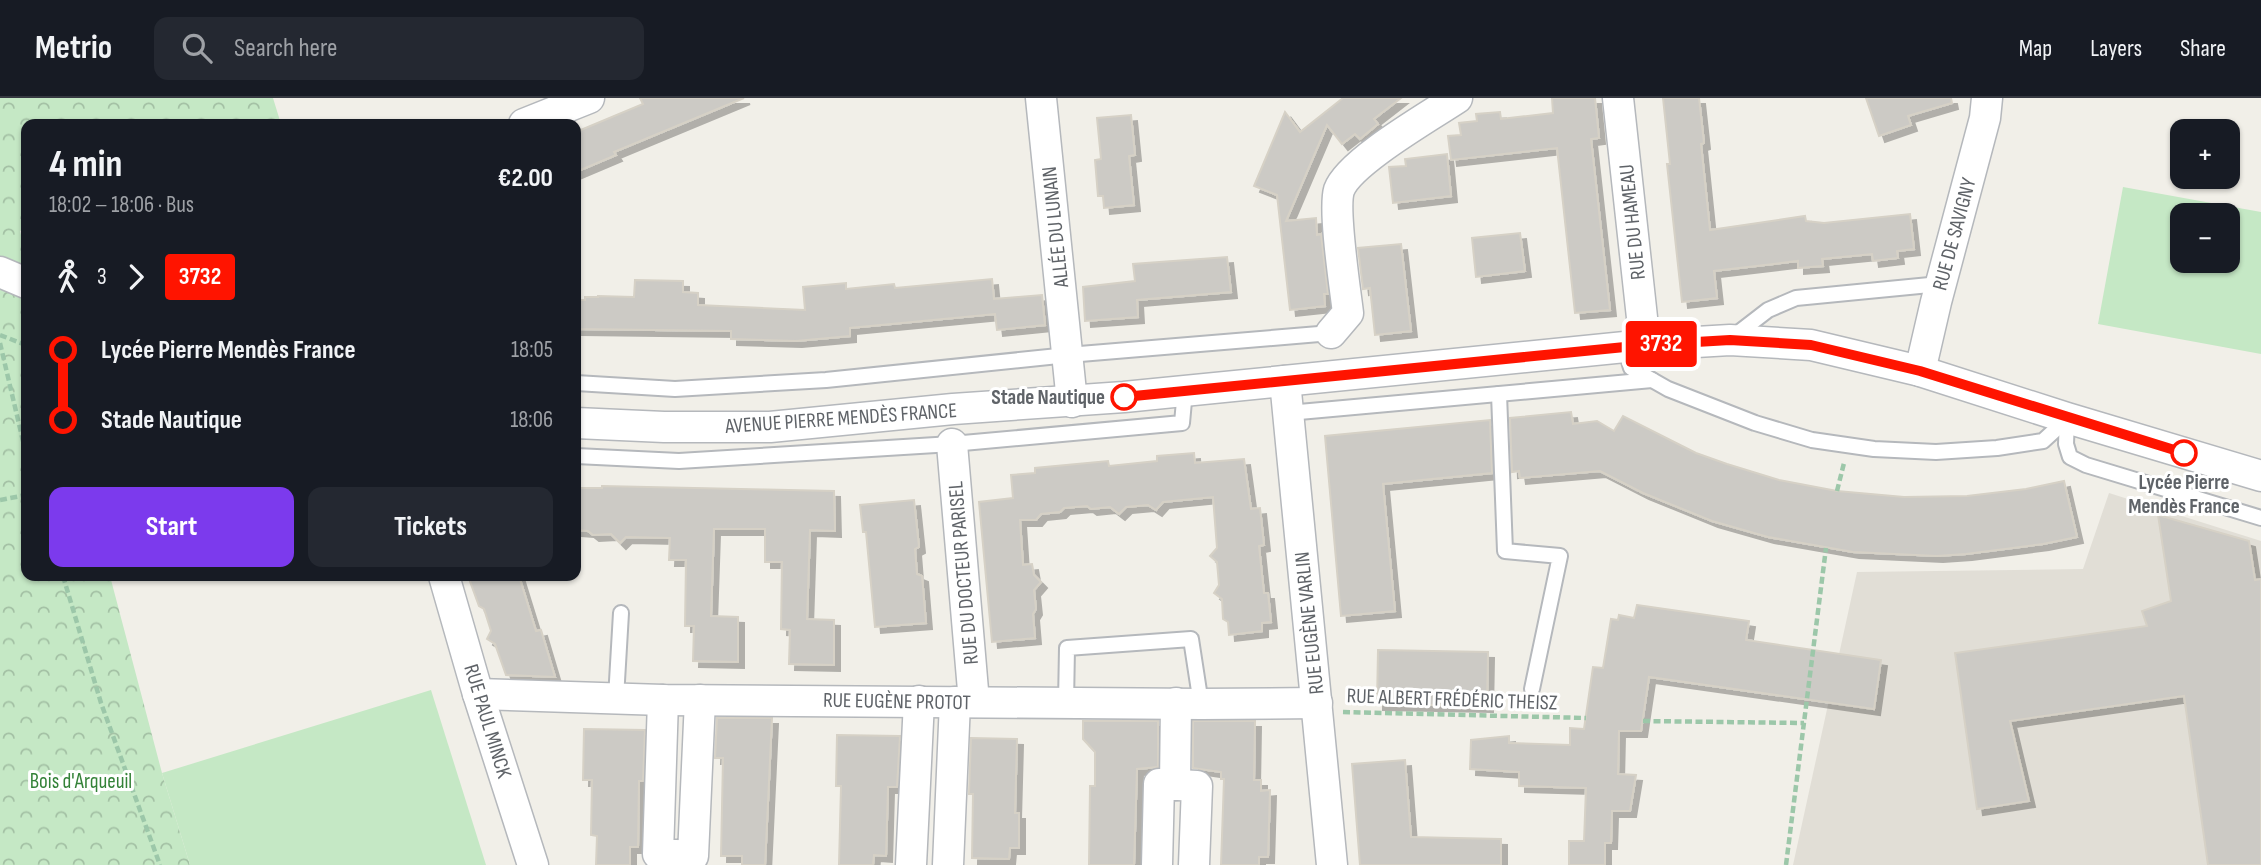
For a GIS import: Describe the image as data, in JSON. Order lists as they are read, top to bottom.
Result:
{
  "streets": {
    "street": [
      "RUE DU HAMEAU",
      "ALLÉE DU LUNAIN",
      "RUE DE SAVIGNY",
      "AVENUE PIERRE MENDÈS FRANCE",
      "RUE DU DOCTEUR PARISEL",
      "RUE EUGÈNE VARLIN",
      "RUE EUGÈNE PROTOT",
      "RUE PAUL MINCK"
    ],
    "path": ["RUE ALBERT FRÉDÉRIC THEISZ"]
  },
  "crossings": [
    ["RUE DU HAMEAU", "AVENUE PIERRE MENDÈS FRANCE"],
    ["ALLÉE DU LUNAIN", "AVENUE PIERRE MENDÈS FRANCE"],
    ["RUE DE SAVIGNY", "AVENUE PIERRE MENDÈS FRANCE"],
    ["AVENUE PIERRE MENDÈS FRANCE", "RUE EUGÈNE VARLIN"],
    ["RUE DU DOCTEUR PARISEL", "RUE EUGÈNE PROTOT"],
    ["RUE EUGÈNE VARLIN", "RUE ALBERT FRÉDÉRIC THEISZ"],
    ["RUE EUGÈNE VARLIN", "RUE EUGÈNE PROTOT"],
    ["RUE ALBERT FRÉDÉRIC THEISZ", "RUE EUGÈNE PROTOT"],
    ["RUE EUGÈNE PROTOT", "RUE PAUL MINCK"]
  ],
  "parks": ["Bois d'Arqueuil"],
  "places": ["Stade Nautique", "Lycée Pierre Mendès France"],
  "lines": ["bus line 3732"],
  "page": {
    "header": "Metrio",
    "search": "Search here",
    "nav": ["Map", "Layers", "Share"],
    "on_map": "3732",
    "map_buttons": ["+", "−"],
    "heading": ["4 min", "18:02 – 18:06 · Bus", "€2.00"],
    "legs": ["3", "3732"],
    "list": [
      {
        "name": "Lycée Pierre Mendès France",
        "value": "18:05"
      },
      {
        "name": "Stade Nautique",
        "value": "18:06"
      }
    ],
    "buttons": ["Start", "Tickets"]
  }
}
